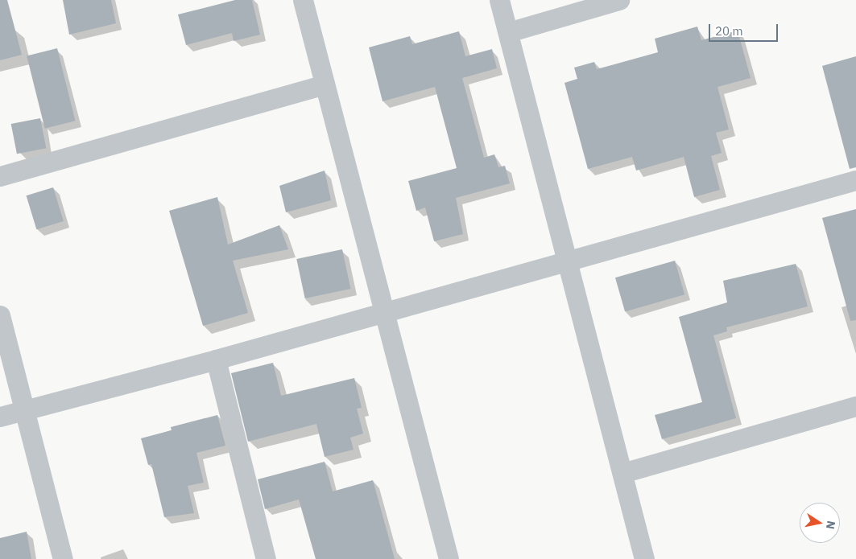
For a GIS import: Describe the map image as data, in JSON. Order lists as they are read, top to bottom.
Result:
{
  "scale_bar": "20 m",
  "north": "right"
}
